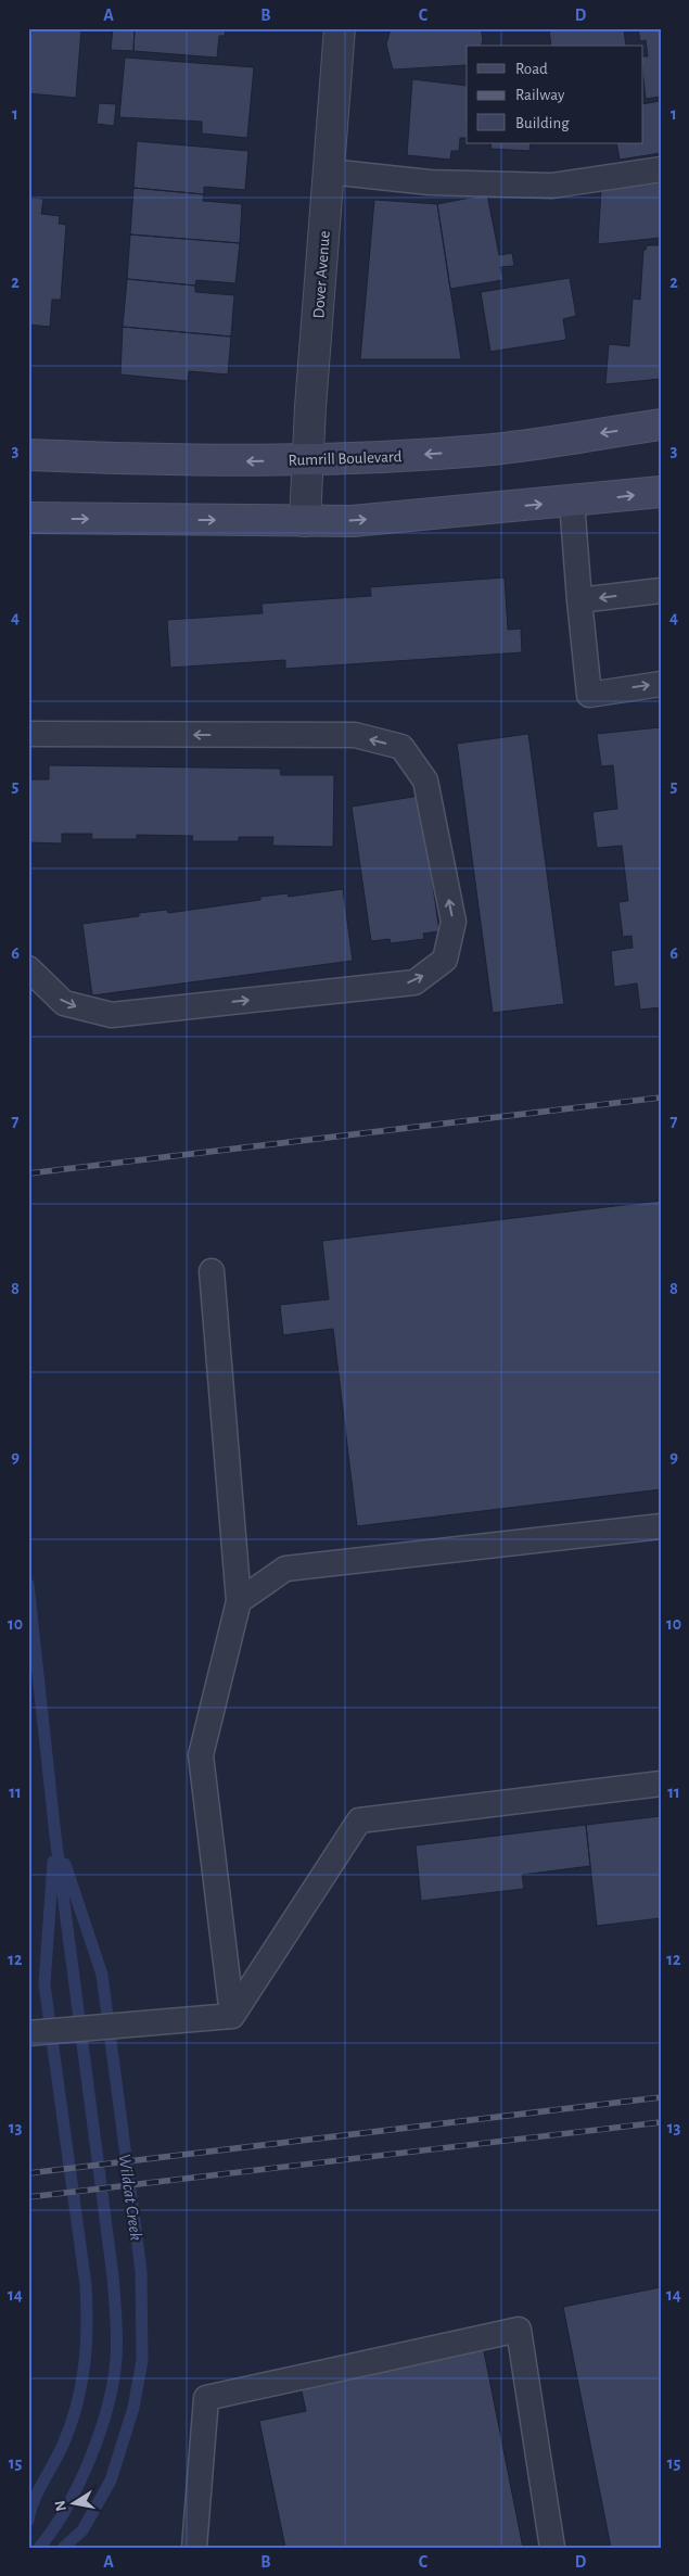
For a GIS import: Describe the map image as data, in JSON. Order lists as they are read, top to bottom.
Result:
{
  "streets": {
    "main road": ["Rumrill Boulevard"],
    "street": ["Dover Avenue"]
  },
  "crossings": [
    ["Dover Avenue", "Rumrill Boulevard"]
  ],
  "water": ["Wildcat Creek"],
  "legend": ["Road", "Railway", "Building"],
  "north": "left",
  "grid": {
    "columns": [
      "A",
      "B",
      "C",
      "D"
    ],
    "rows": [
      "1",
      "2",
      "3",
      "4",
      "5",
      "6",
      "7",
      "8",
      "9",
      "10",
      "11",
      "12",
      "13",
      "14",
      "15"
    ]
  }
}
